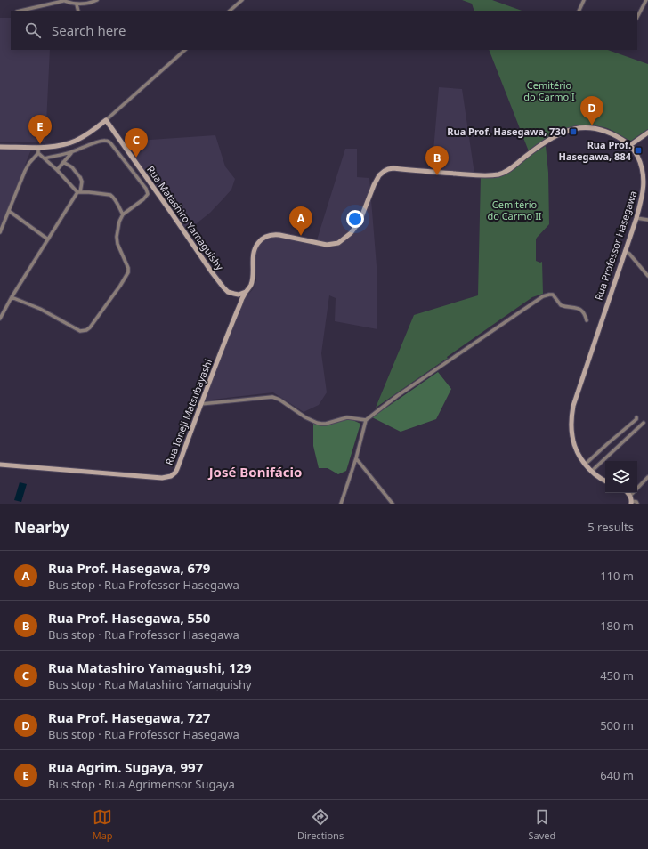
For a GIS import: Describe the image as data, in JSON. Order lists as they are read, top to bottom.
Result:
{
  "streets": {
    "main road": ["Rua Matashiro Yamaguishy", "Rua Professor Hasegawa", "Rua Ioneji Matsubayashi"]
  },
  "crossings": [
    ["Rua Matashiro Yamaguishy", "Rua Professor Hasegawa"],
    ["Rua Matashiro Yamaguishy", "Rua Ioneji Matsubayashi"],
    ["Rua Professor Hasegawa", "Rua Ioneji Matsubayashi"]
  ],
  "districts": ["José Bonifácio"],
  "parks": ["Cemitério do Carmo I", "Cemitério do Carmo II"],
  "places": {
    "transit": ["Rua Prof. Hasegawa, 730", "Rua Prof. Hasegawa, 884"]
  },
  "page": {
    "search": "Search here",
    "pins": [
      "D",
      "E",
      "C",
      "B",
      "A"
    ],
    "heading": ["Nearby", "5 results"],
    "list": [
      {
        "mark": "A",
        "name": "Rua Prof. Hasegawa, 679",
        "note": "Bus stop · Rua Professor Hasegawa",
        "value": "110 m"
      },
      {
        "mark": "B",
        "name": "Rua Prof. Hasegawa, 550",
        "note": "Bus stop · Rua Professor Hasegawa",
        "value": "180 m"
      },
      {
        "mark": "C",
        "name": "Rua Matashiro Yamagushi, 129",
        "note": "Bus stop · Rua Matashiro Yamaguishy",
        "value": "450 m"
      },
      {
        "mark": "D",
        "name": "Rua Prof. Hasegawa, 727",
        "note": "Bus stop · Rua Professor Hasegawa",
        "value": "500 m"
      },
      {
        "mark": "E",
        "name": "Rua Agrim. Sugaya, 997",
        "note": "Bus stop · Rua Agrimensor Sugaya",
        "value": "640 m"
      }
    ],
    "nav": ["Map", "Directions", "Saved"]
  }
}
